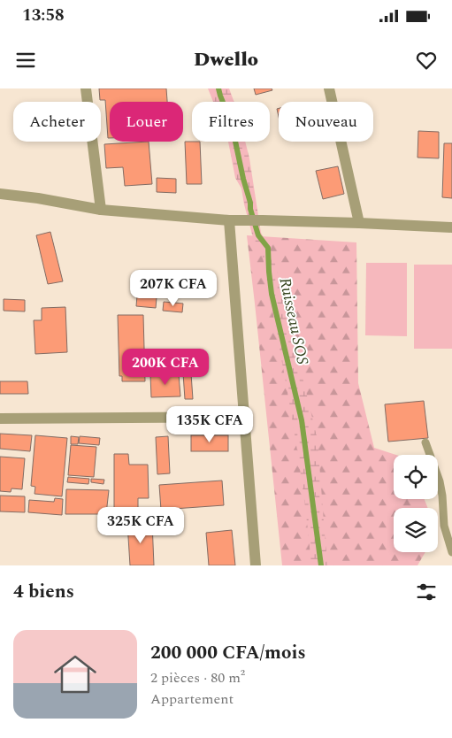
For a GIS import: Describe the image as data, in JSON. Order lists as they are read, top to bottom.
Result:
{
  "water": ["Ruisseau SOS"],
  "page": {
    "status": "13:58",
    "header": "Dwello",
    "chip": [
      "Acheter",
      "Louer",
      "Filtres",
      "Nouveau"
    ],
    "price": [
      "207K CFA",
      "200K CFA",
      "135K CFA",
      "325K CFA"
    ],
    "heading": "4 biens",
    "list": [
      {
        "name": "200 000 CFA/mois",
        "note": "2 pièces · 80 m² · Appartement"
      }
    ]
  }
}
